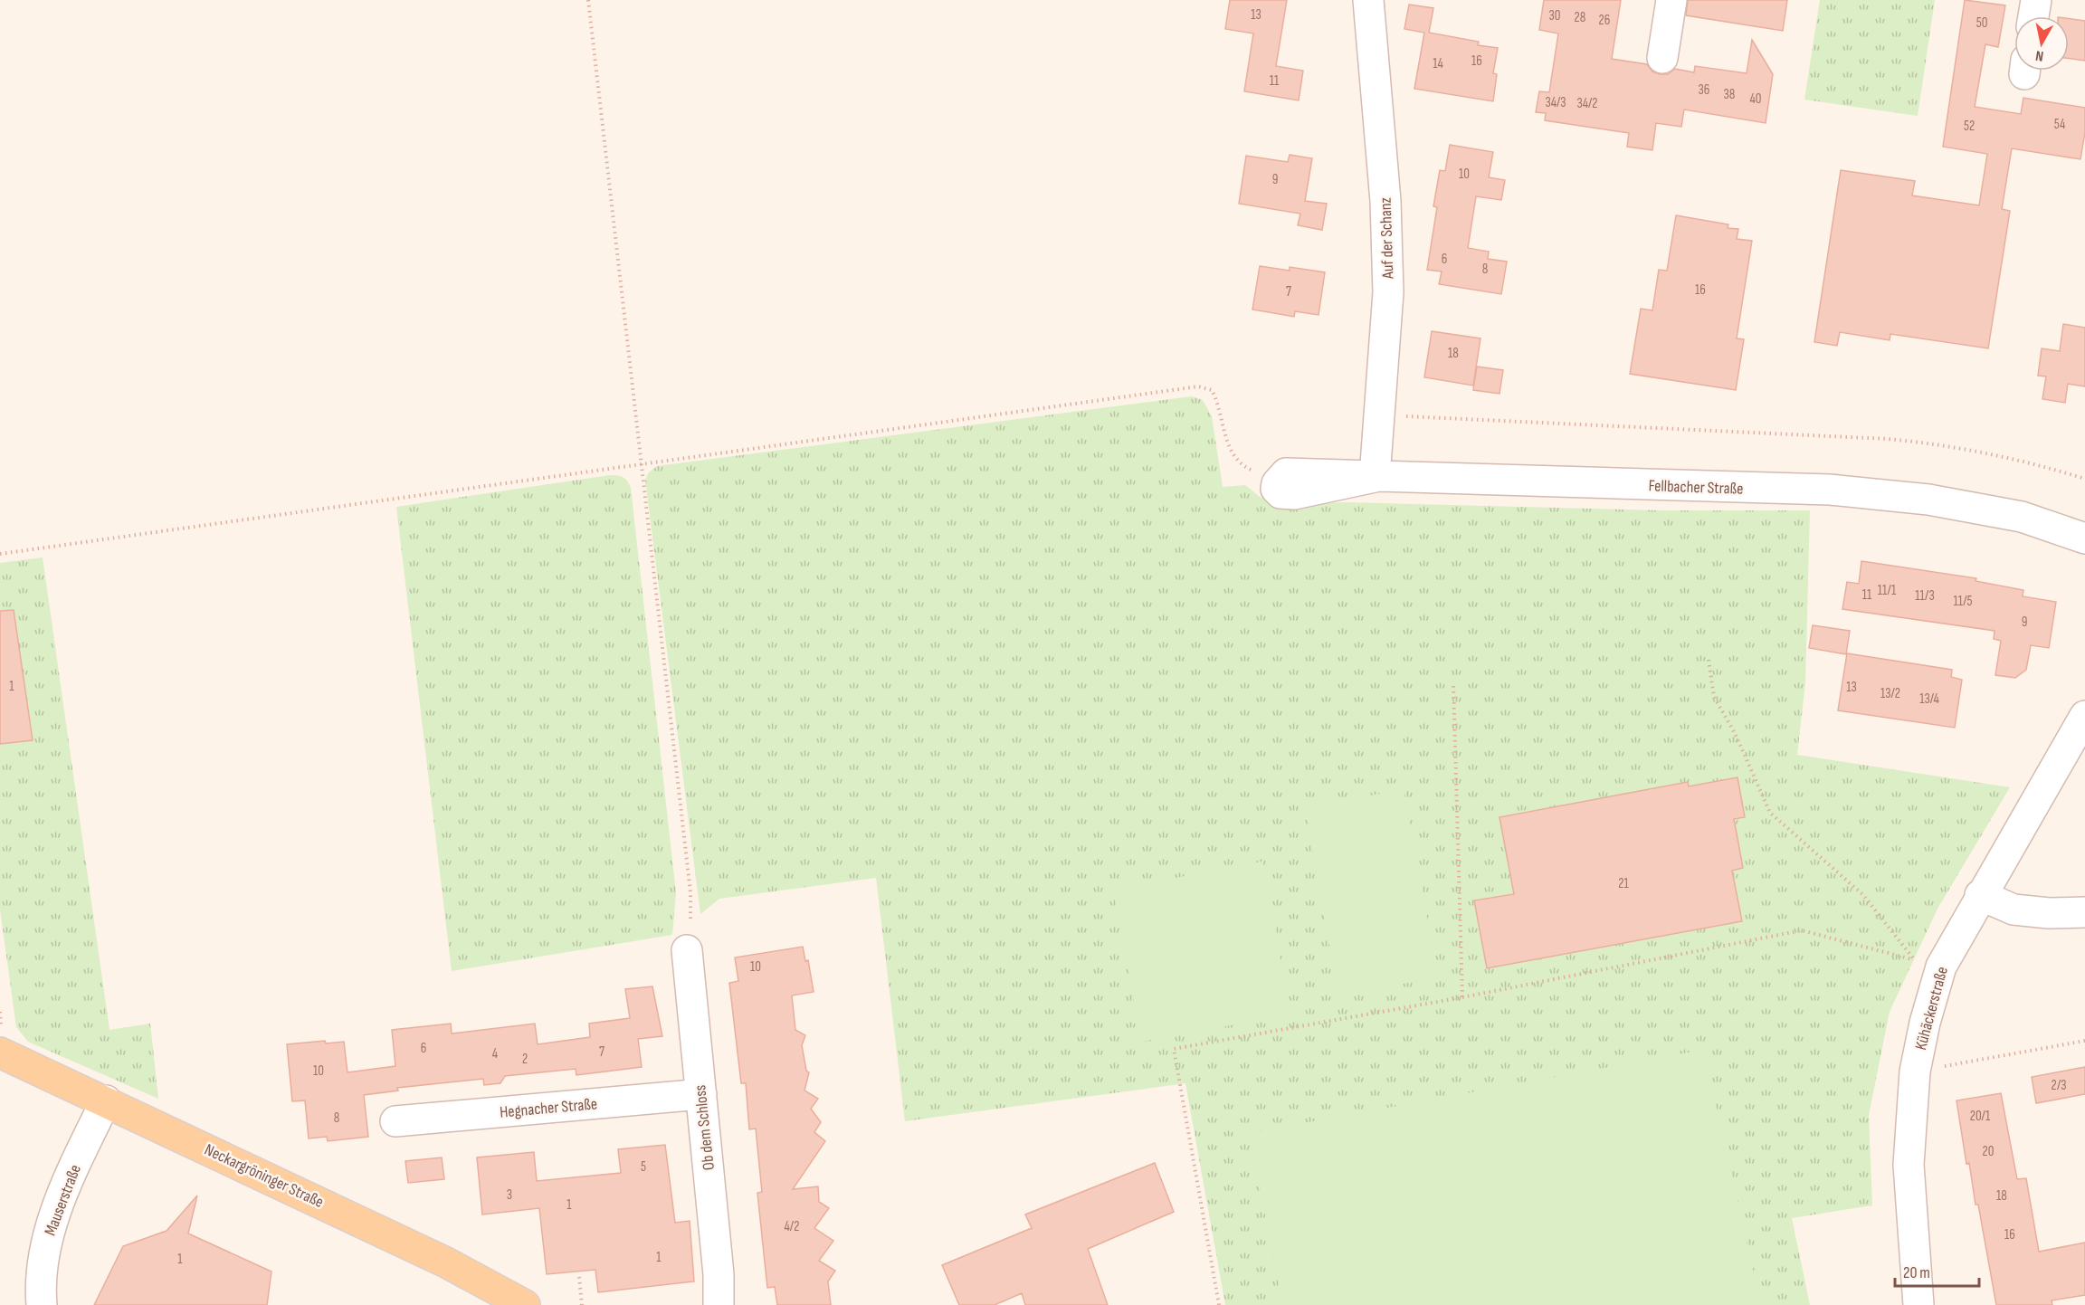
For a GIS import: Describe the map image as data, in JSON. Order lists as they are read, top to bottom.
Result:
{
  "streets": {
    "main road": ["Neckargröninger Straße"],
    "street": [
      "Auf der Schanz",
      "Fellbacher Straße",
      "Kühäckerstraße",
      "Hegnacher Straße",
      "Ob dem Schloss",
      "Mauserstraße"
    ]
  },
  "crossings": [
    ["Auf der Schanz", "Fellbacher Straße"],
    ["Hegnacher Straße", "Ob dem Schloss"],
    ["Neckargröninger Straße", "Mauserstraße"]
  ],
  "house_numbers": [
    "13",
    "30",
    "28",
    "26",
    "50",
    "16",
    "14",
    "11",
    "36",
    "38",
    "40",
    "34/3",
    "34/2",
    "54",
    "52",
    "10",
    "9",
    "6",
    "8",
    "16",
    "7",
    "18",
    "11/1",
    "11",
    "11/3",
    "11/5",
    "9",
    "1",
    "13",
    "13/2",
    "13/4",
    "21",
    "10",
    "6",
    "7",
    "4",
    "2",
    "10",
    "2/3",
    "20/1",
    "8",
    "20",
    "5",
    "3",
    "18",
    "1",
    "4/2",
    "16",
    "1",
    "1"
  ],
  "scale_bar": "20 m",
  "north": "bottom"
}
